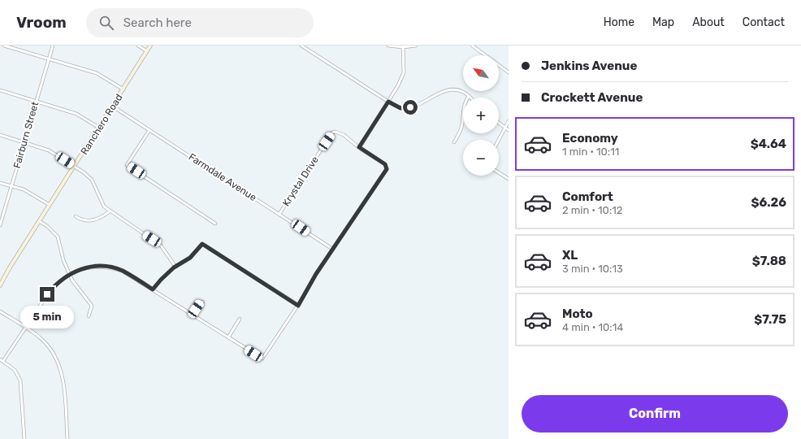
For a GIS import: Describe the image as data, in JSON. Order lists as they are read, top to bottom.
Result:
{
  "streets": {
    "main road": ["Ranchero Road"],
    "street": ["Fairburn Street", "Farmdale Avenue", "Krystal Drive"]
  },
  "crossings": [
    ["Ranchero Road", "Farmdale Avenue"],
    ["Farmdale Avenue", "Krystal Drive"]
  ],
  "north": "top left",
  "page": {
    "header": "Vroom",
    "search": "Search here",
    "nav": [
      "Home",
      "Map",
      "About",
      "Contact"
    ],
    "banner": ["Jenkins Avenue", "Crockett Avenue"],
    "map_buttons": ["+", "−"],
    "list": [
      {
        "name": "Economy",
        "note": "1 min · 10:11",
        "value": "$4.64"
      },
      {
        "name": "Comfort",
        "note": "2 min · 10:12",
        "value": "$6.26"
      },
      {
        "name": "XL",
        "note": "3 min · 10:13",
        "value": "$7.88"
      },
      {
        "name": "Moto",
        "note": "4 min · 10:14",
        "value": "$7.75"
      }
    ],
    "bubble": "5 min",
    "buttons": "Confirm"
  }
}
